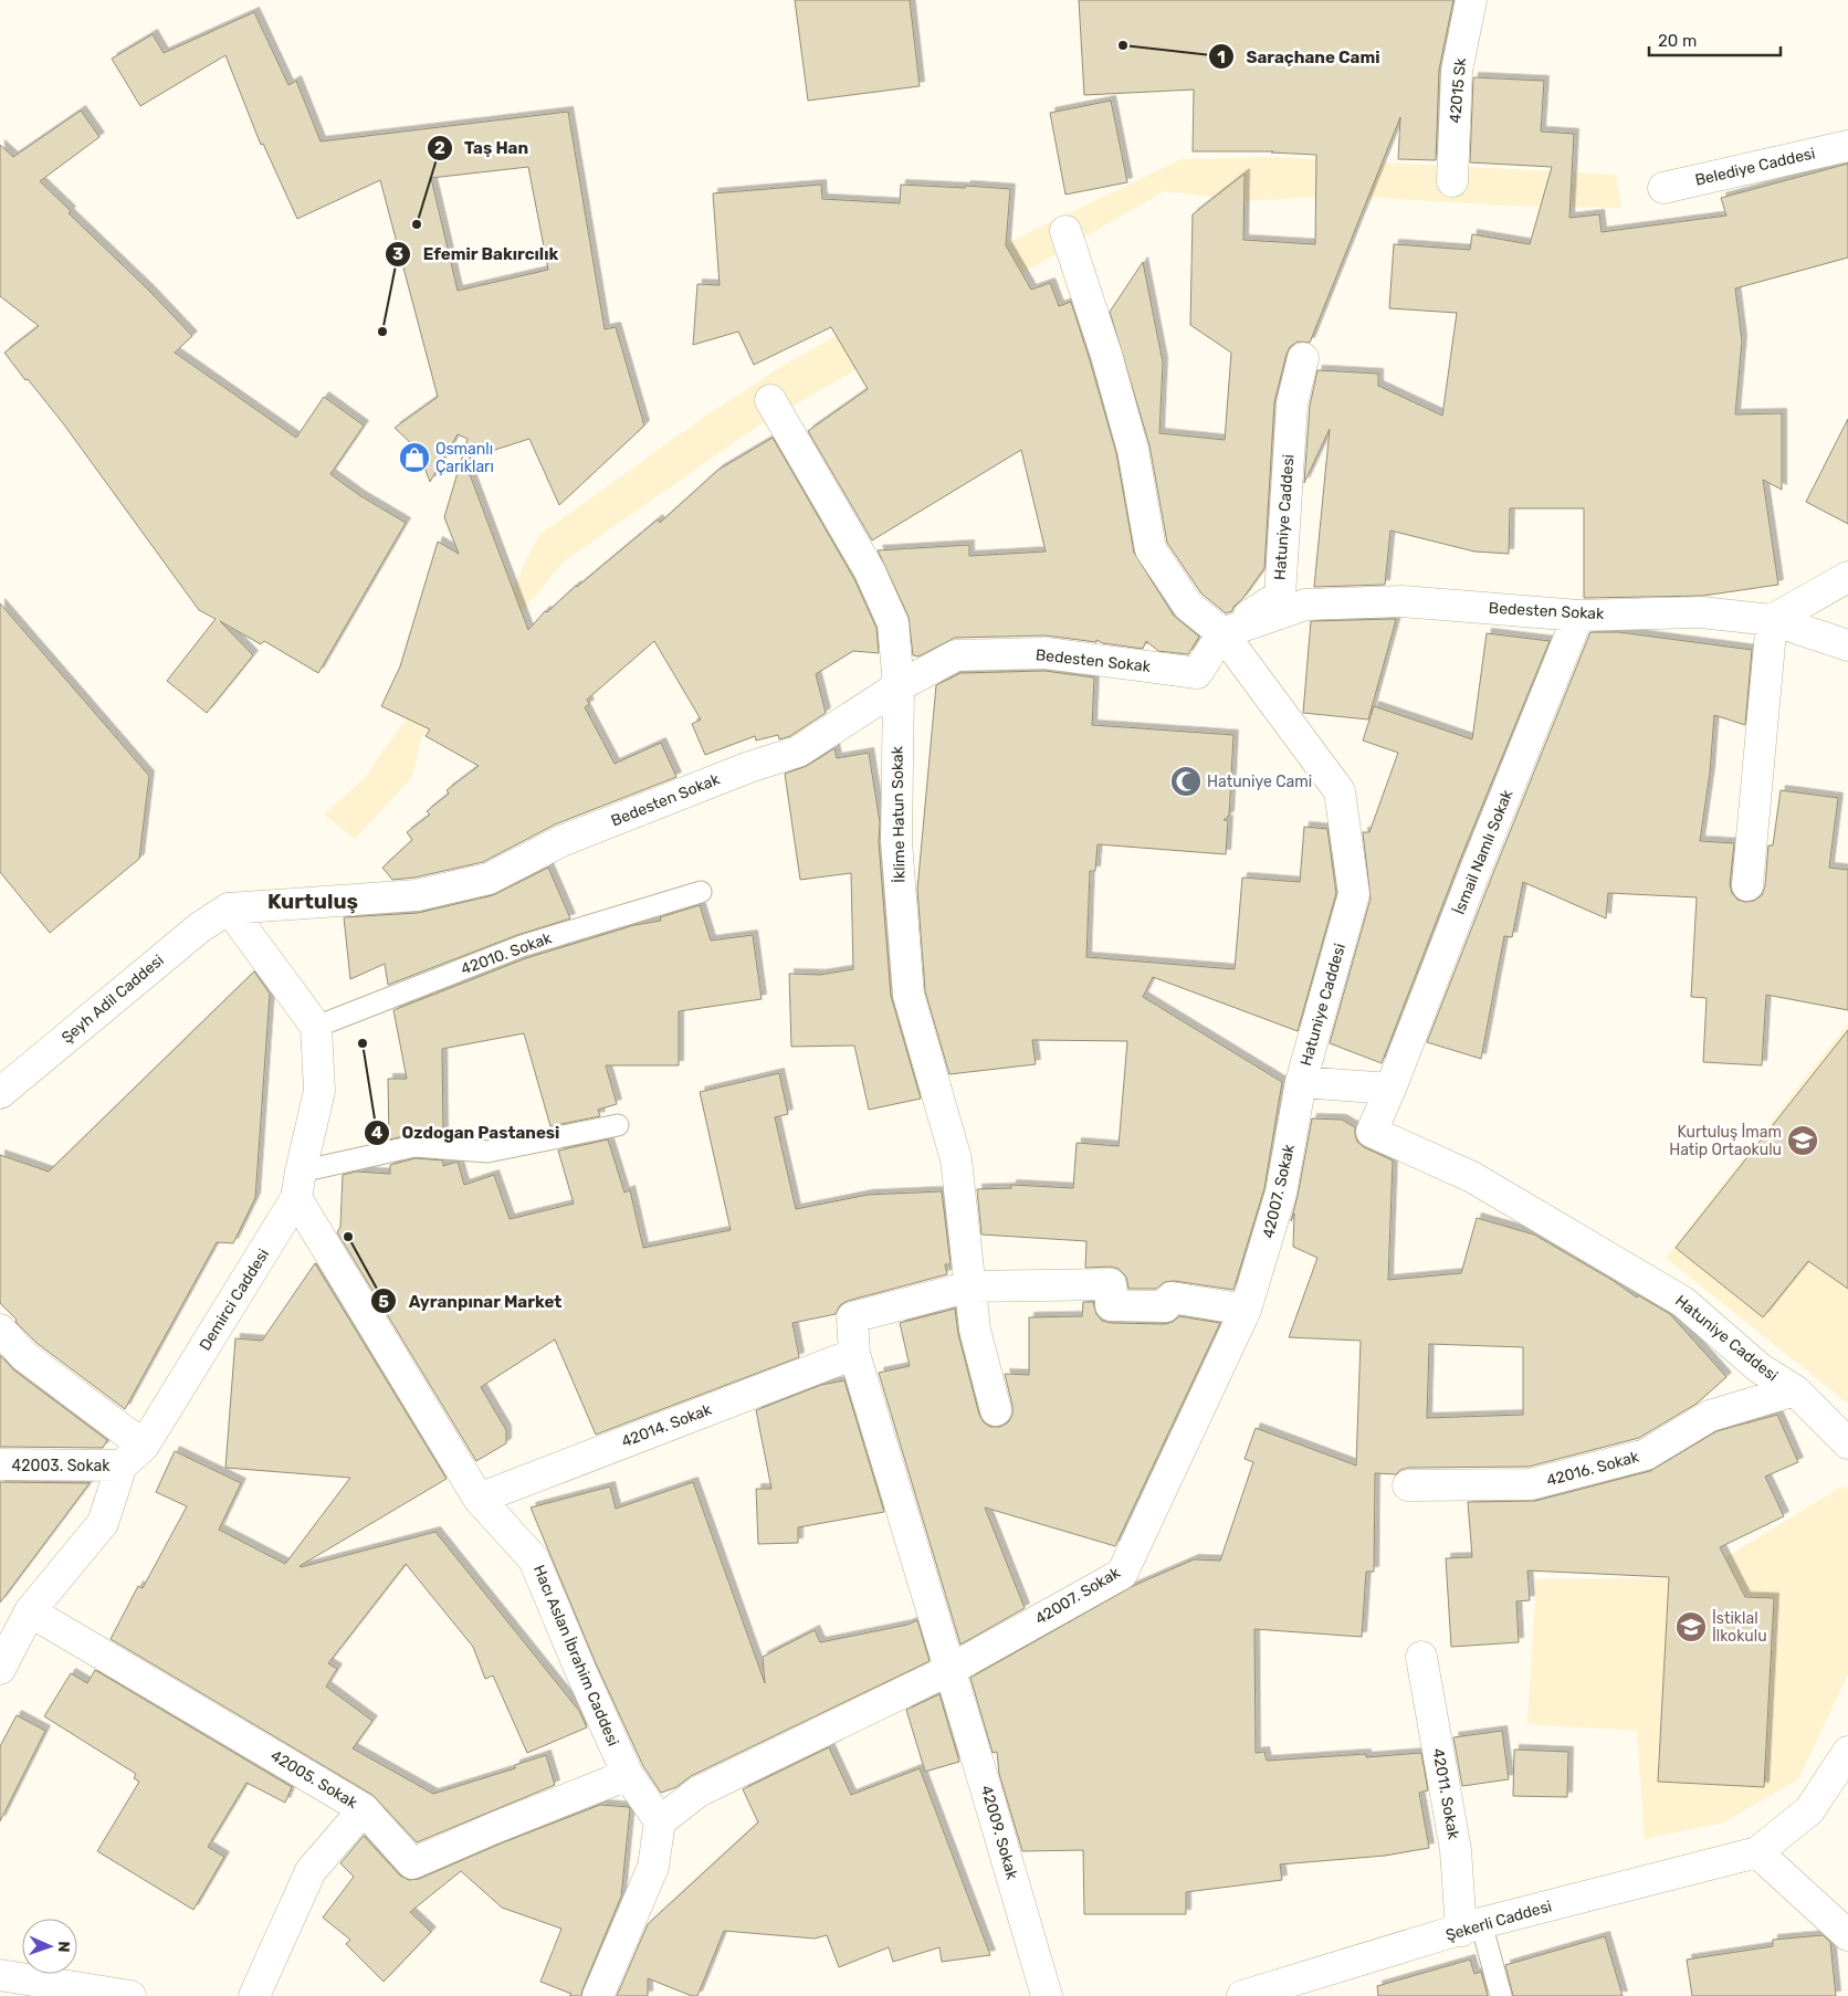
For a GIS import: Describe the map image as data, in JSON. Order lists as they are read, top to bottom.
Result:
{
  "streets": {
    "street": [
      "42015 Sk",
      "Belediye Caddesi",
      "Hatuniye Caddesi",
      "Bedesten Sokak",
      "İklime Hatun Sokak",
      "İsmail Namlı Sokak",
      "Şeyh Adil Caddesi",
      "42007. Sokak",
      "Demirci Caddesi",
      "42014. Sokak",
      "42003. Sokak",
      "42016. Sokak",
      "Hacı Aslan İbrahim Caddesi",
      "42005. Sokak",
      "42011. Sokak",
      "42009. Sokak",
      "Şekerli Caddesi"
    ],
    "lane": ["42010. Sokak"]
  },
  "crossings": [
    ["Hatuniye Caddesi", "Bedesten Sokak"],
    ["Hatuniye Caddesi", "İsmail Namlı Sokak"],
    ["Hatuniye Caddesi", "42007. Sokak"],
    ["Hatuniye Caddesi", "42016. Sokak"],
    ["Bedesten Sokak", "İklime Hatun Sokak"],
    ["Bedesten Sokak", "İsmail Namlı Sokak"],
    ["Bedesten Sokak", "Şeyh Adil Caddesi"],
    ["İklime Hatun Sokak", "42009. Sokak"],
    ["42010. Sokak", "Demirci Caddesi"],
    ["42007. Sokak", "Hacı Aslan İbrahim Caddesi"],
    ["42007. Sokak", "42009. Sokak"],
    ["Demirci Caddesi", "42003. Sokak"],
    ["Demirci Caddesi", "Hacı Aslan İbrahim Caddesi"],
    ["Demirci Caddesi", "42005. Sokak"],
    ["42014. Sokak", "Hacı Aslan İbrahim Caddesi"],
    ["42014. Sokak", "42009. Sokak"],
    ["Hacı Aslan İbrahim Caddesi", "42005. Sokak"],
    ["42011. Sokak", "Şekerli Caddesi"]
  ],
  "districts": ["Kurtuluş"],
  "places": {
    "other": [
      "Saraçhane Cami",
      "Taş Han",
      "Efemir Bakırcılık",
      "Ozdogan Pastanesi",
      "Ayranpınar Market"
    ],
    "shop": ["Osmanlı Çarıkları"],
    "mosque": ["Hatuniye Cami"],
    "school or university": ["Kurtuluş İmam Hatip Ortaokulu", "İstiklal İlkokulu"]
  },
  "scale_bar": "20 m",
  "north": "right"
}
